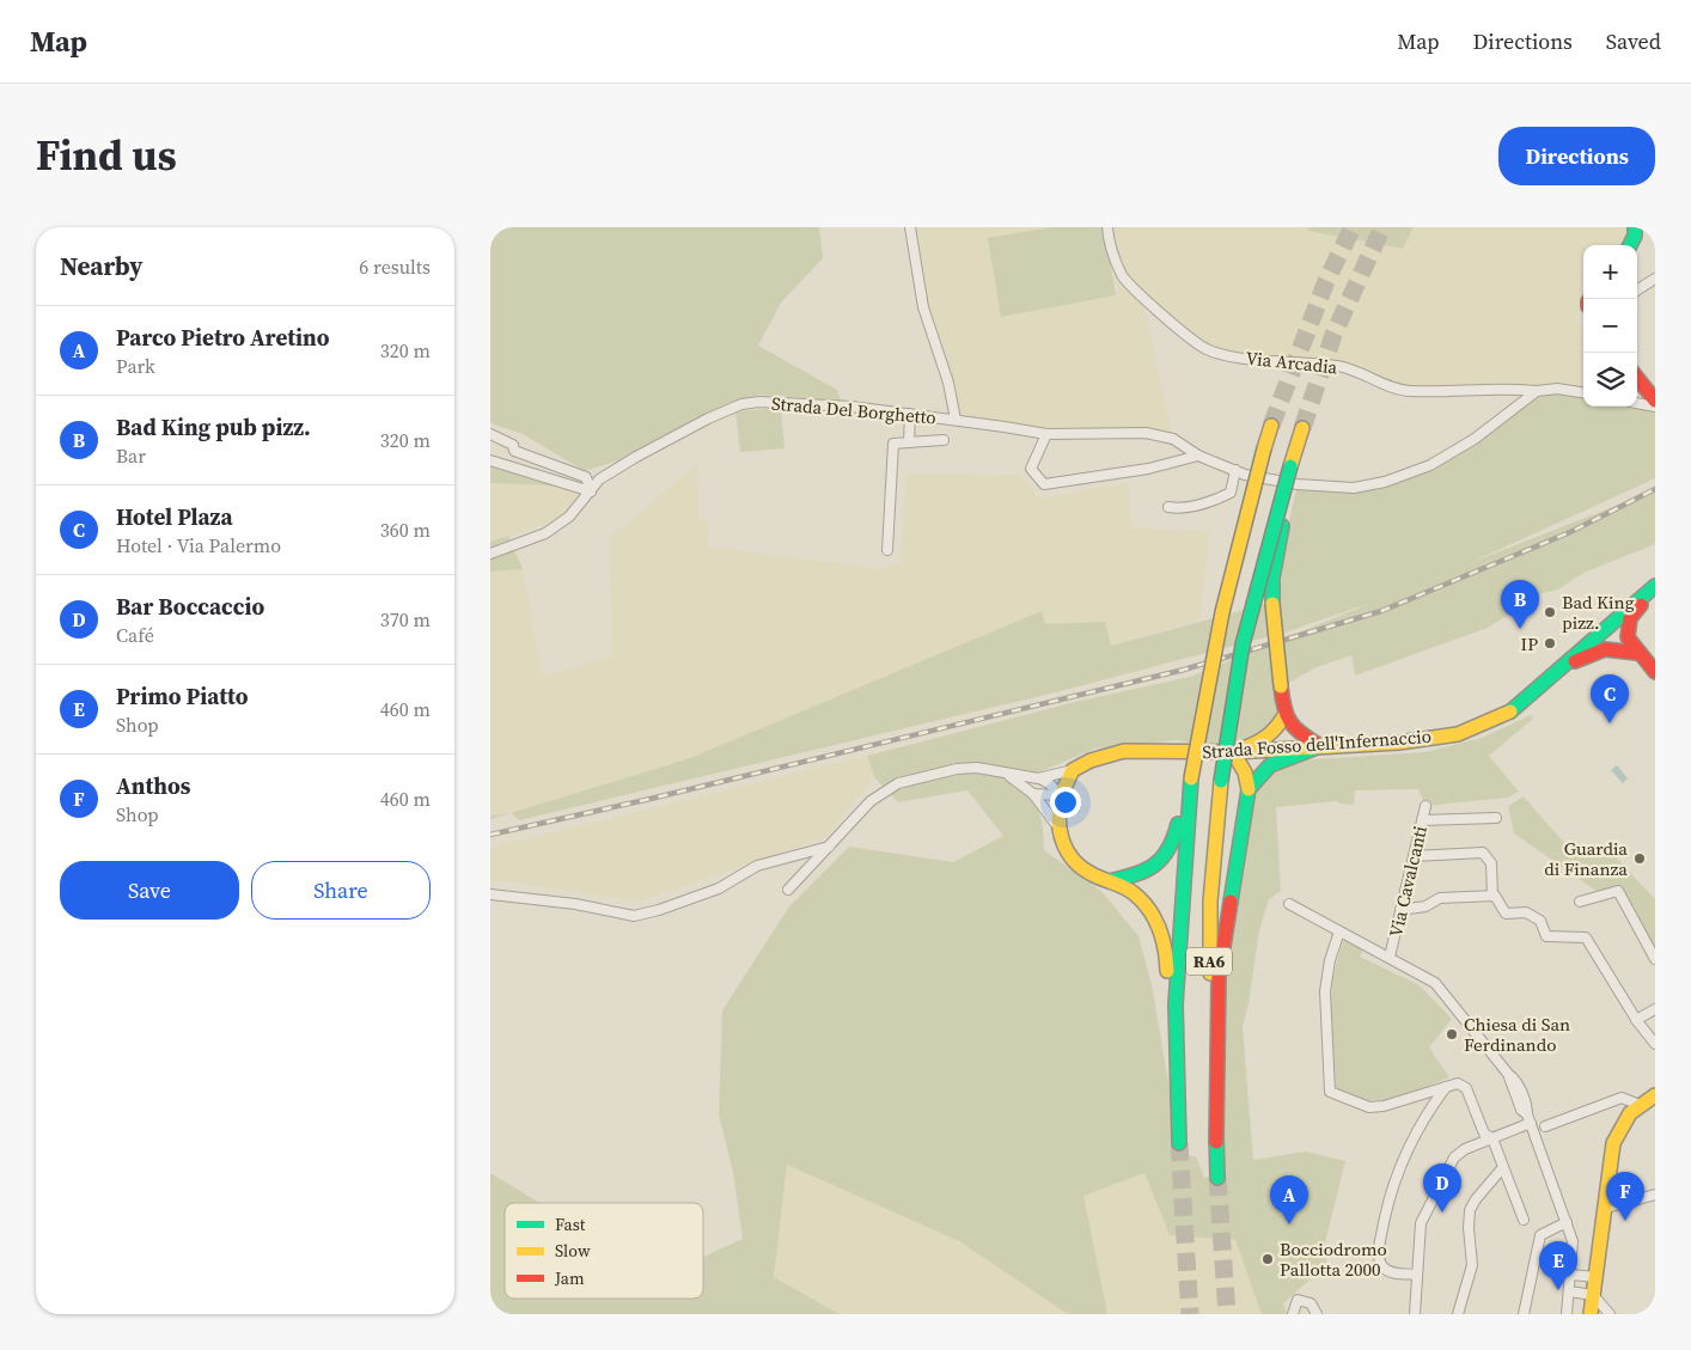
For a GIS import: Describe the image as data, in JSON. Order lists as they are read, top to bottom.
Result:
{
  "streets": {
    "main road": ["Strada Fosso dell'Infernaccio", "RA6"],
    "street": ["Via Arcadia", "Strada Del Borghetto", "Via Cavalcanti"]
  },
  "crossings": [
    ["Via Arcadia", "Strada Del Borghetto"]
  ],
  "places": [
    "Bad King pizz.",
    "IP",
    "Guardia di Finanza",
    "Chiesa di San Ferdinando",
    "Bocciodromo Pallotta 2000"
  ],
  "legend": ["Fast", "Slow", "Jam"],
  "page": {
    "header": "Map",
    "nav": ["Map", "Directions", "Saved"],
    "title": "Find us",
    "buttons": [
      "Directions",
      ["Save", "Share"]
    ],
    "heading": ["Nearby", "6 results"],
    "map_buttons": ["+", "−"],
    "list": [
      {
        "mark": "A",
        "name": "Parco Pietro Aretino",
        "note": "Park",
        "value": "320 m"
      },
      {
        "mark": "B",
        "name": "Bad King pub pizz.",
        "note": "Bar",
        "value": "320 m"
      },
      {
        "mark": "C",
        "name": "Hotel Plaza",
        "note": "Hotel · Via Palermo",
        "value": "360 m"
      },
      {
        "mark": "D",
        "name": "Bar Boccaccio",
        "note": "Café",
        "value": "370 m"
      },
      {
        "mark": "E",
        "name": "Primo Piatto",
        "note": "Shop",
        "value": "460 m"
      },
      {
        "mark": "F",
        "name": "Anthos",
        "note": "Shop",
        "value": "460 m"
      }
    ],
    "pins": [
      "B",
      "C",
      "D",
      "F",
      "A",
      "E"
    ]
  }
}
